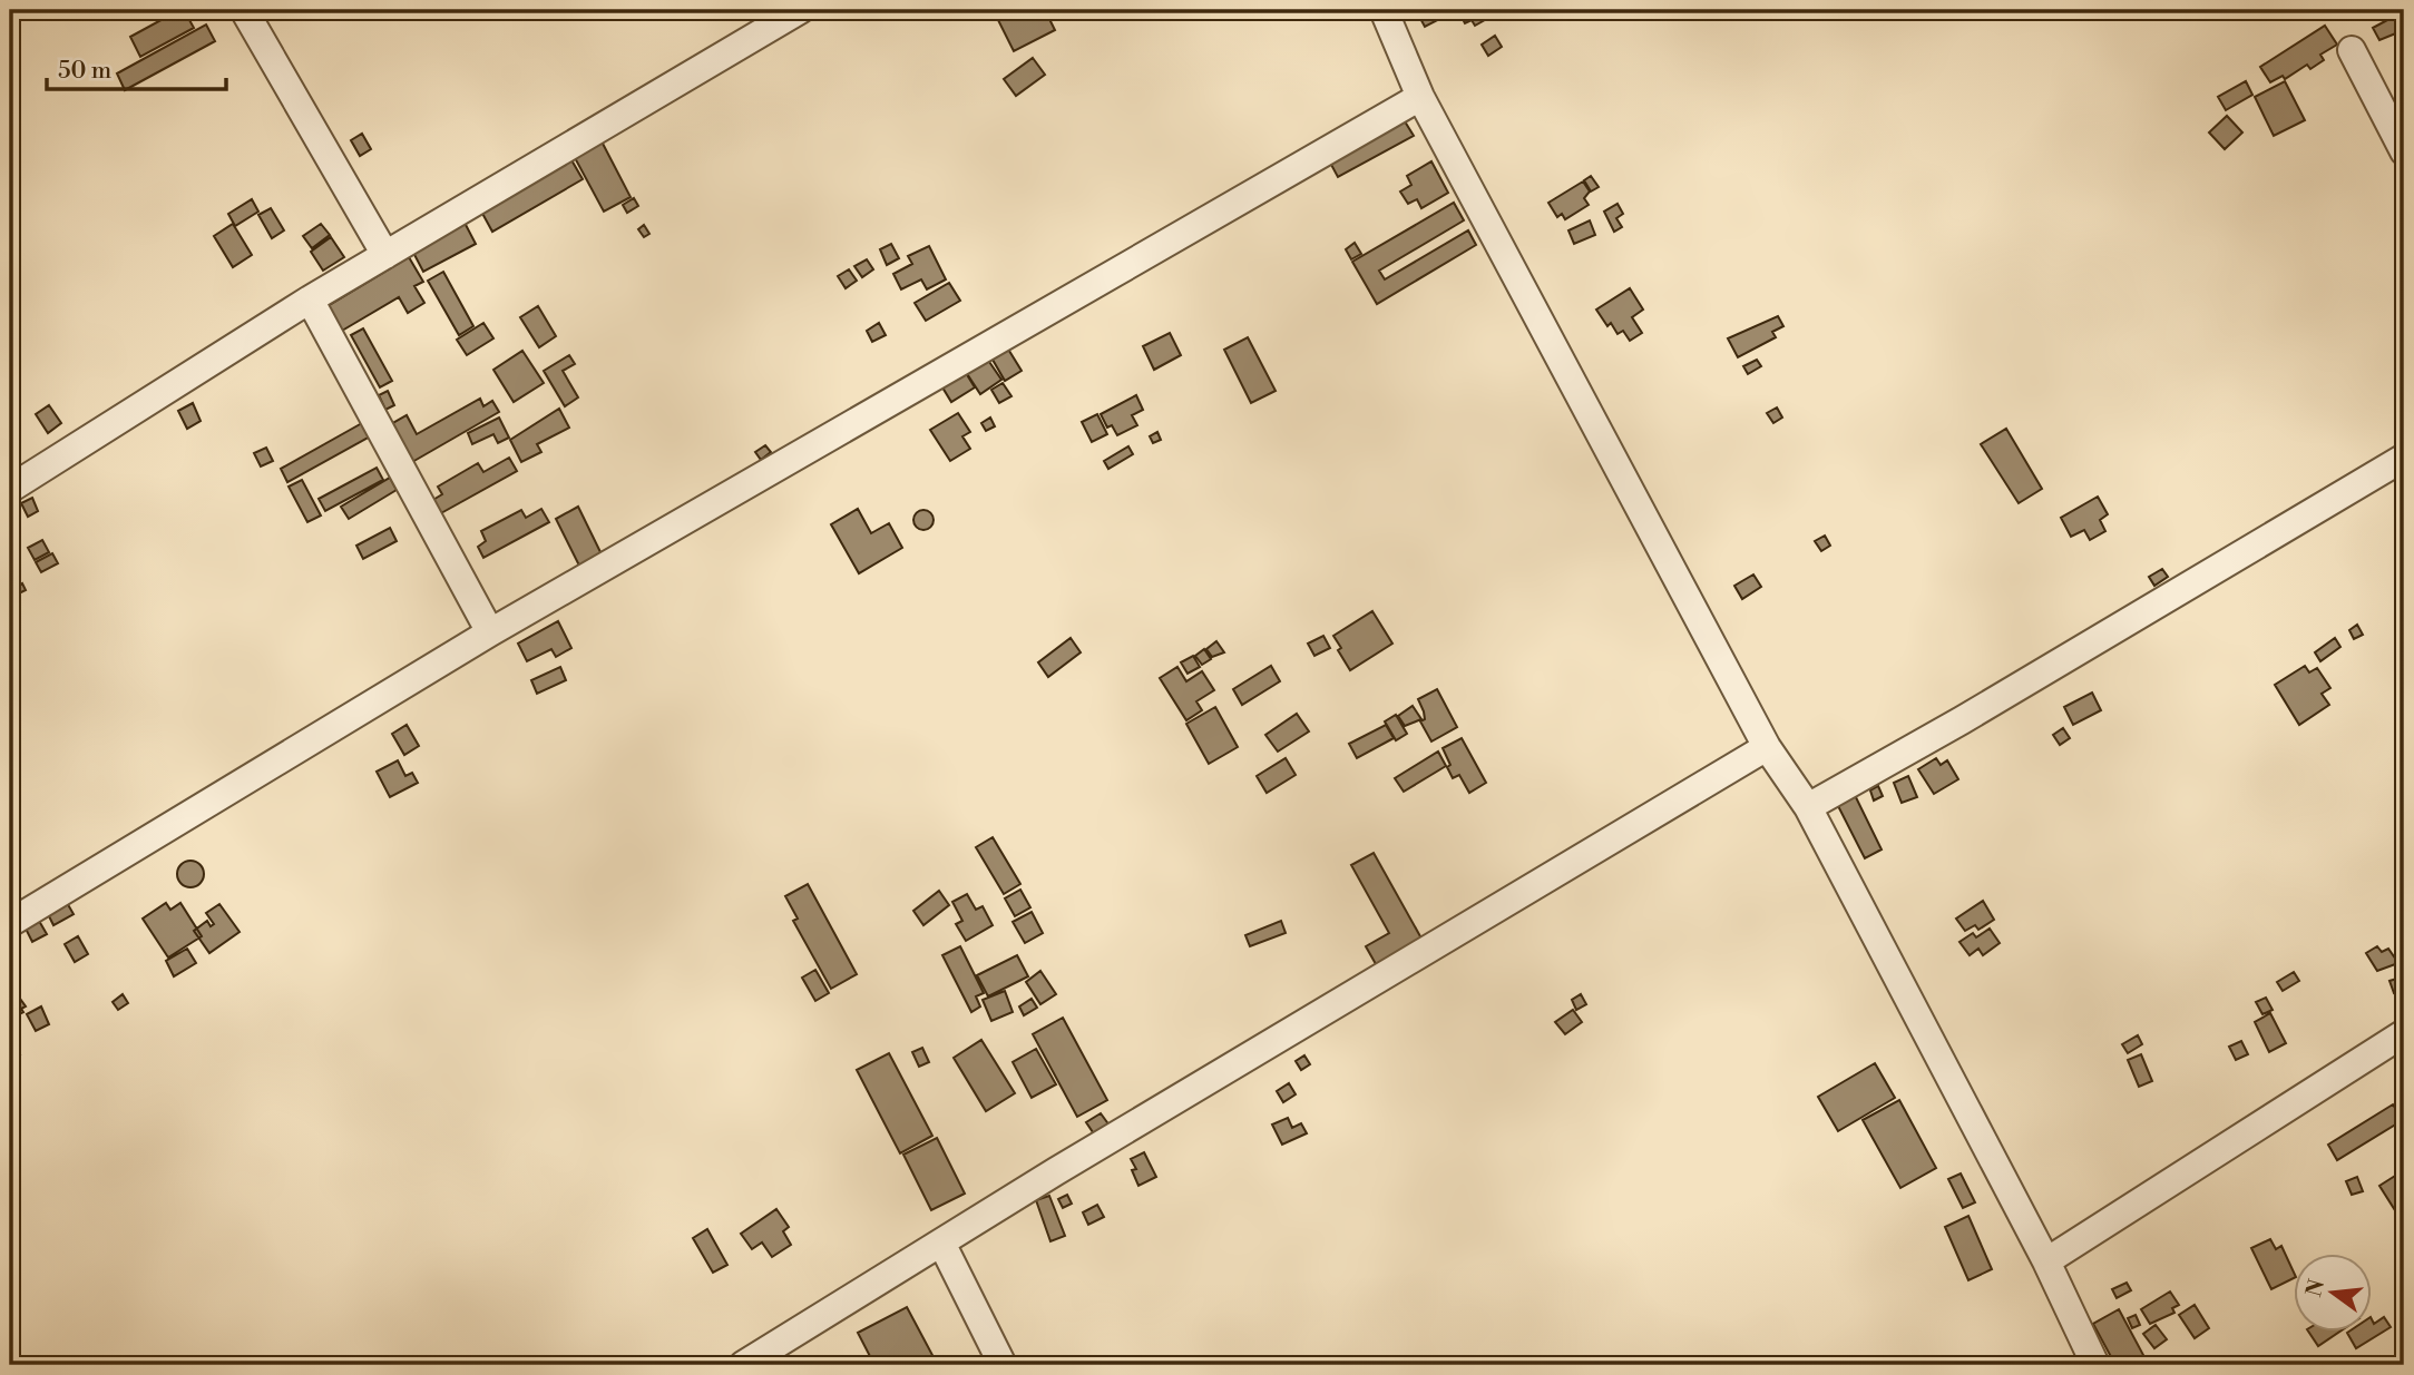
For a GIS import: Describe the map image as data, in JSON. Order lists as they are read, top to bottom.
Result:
{
  "scale_bar": "50 m",
  "north": "left"
}
